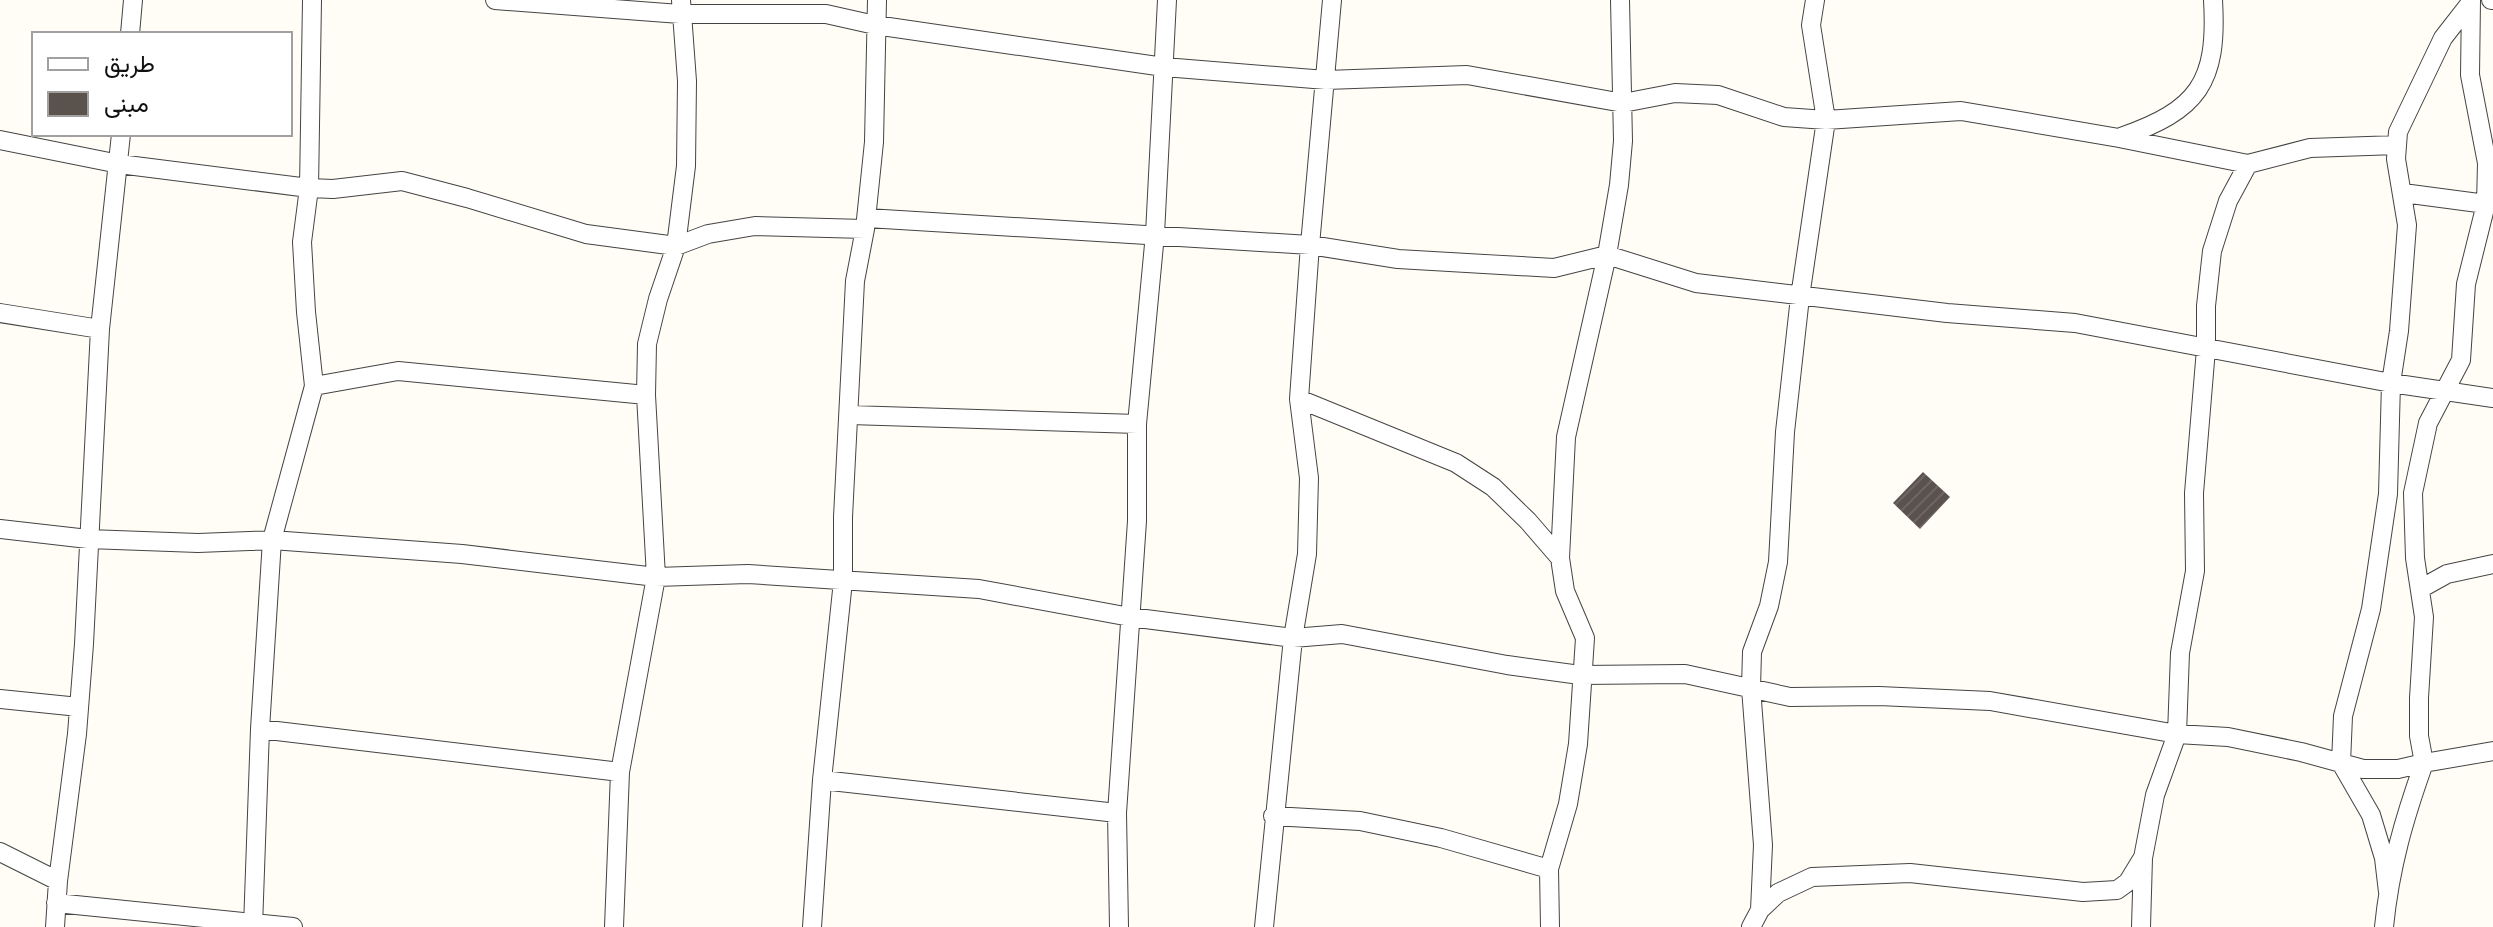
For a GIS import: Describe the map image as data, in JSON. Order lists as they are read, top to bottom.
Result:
{
  "legend": ["طريق", "مبنى"]
}
